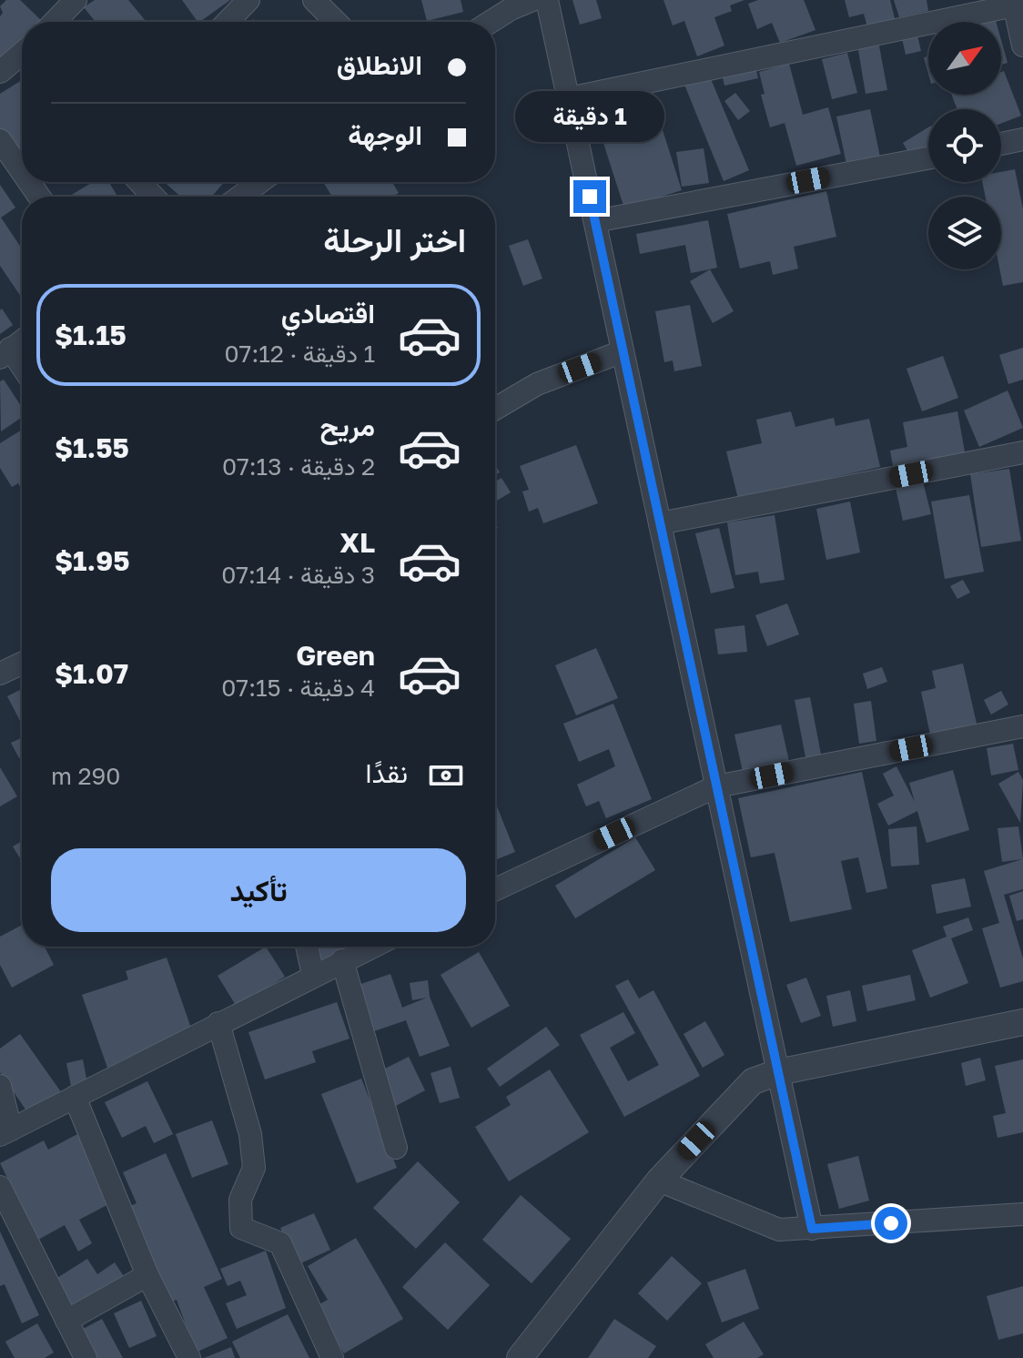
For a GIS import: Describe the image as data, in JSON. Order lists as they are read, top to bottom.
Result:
{
  "north": "top right",
  "page": {
    "banner": ["الانطلاق", "الوجهة"],
    "bubble": "1 دقيقة",
    "heading": "اختر الرحلة",
    "list": [
      {
        "name": "اقتصادي",
        "note": "1 دقيقة · 07:12",
        "value": "$1.15"
      },
      {
        "name": "مريح",
        "note": "2 دقيقة · 07:13",
        "value": "$1.55"
      },
      {
        "name": "XL",
        "note": "3 دقيقة · 07:14",
        "value": "$1.95"
      },
      {
        "name": "Green",
        "note": "4 دقيقة · 07:15",
        "value": "$1.07"
      }
    ],
    "pay": ["نقدًا", "290 m"],
    "buttons": "تأكيد"
  }
}
